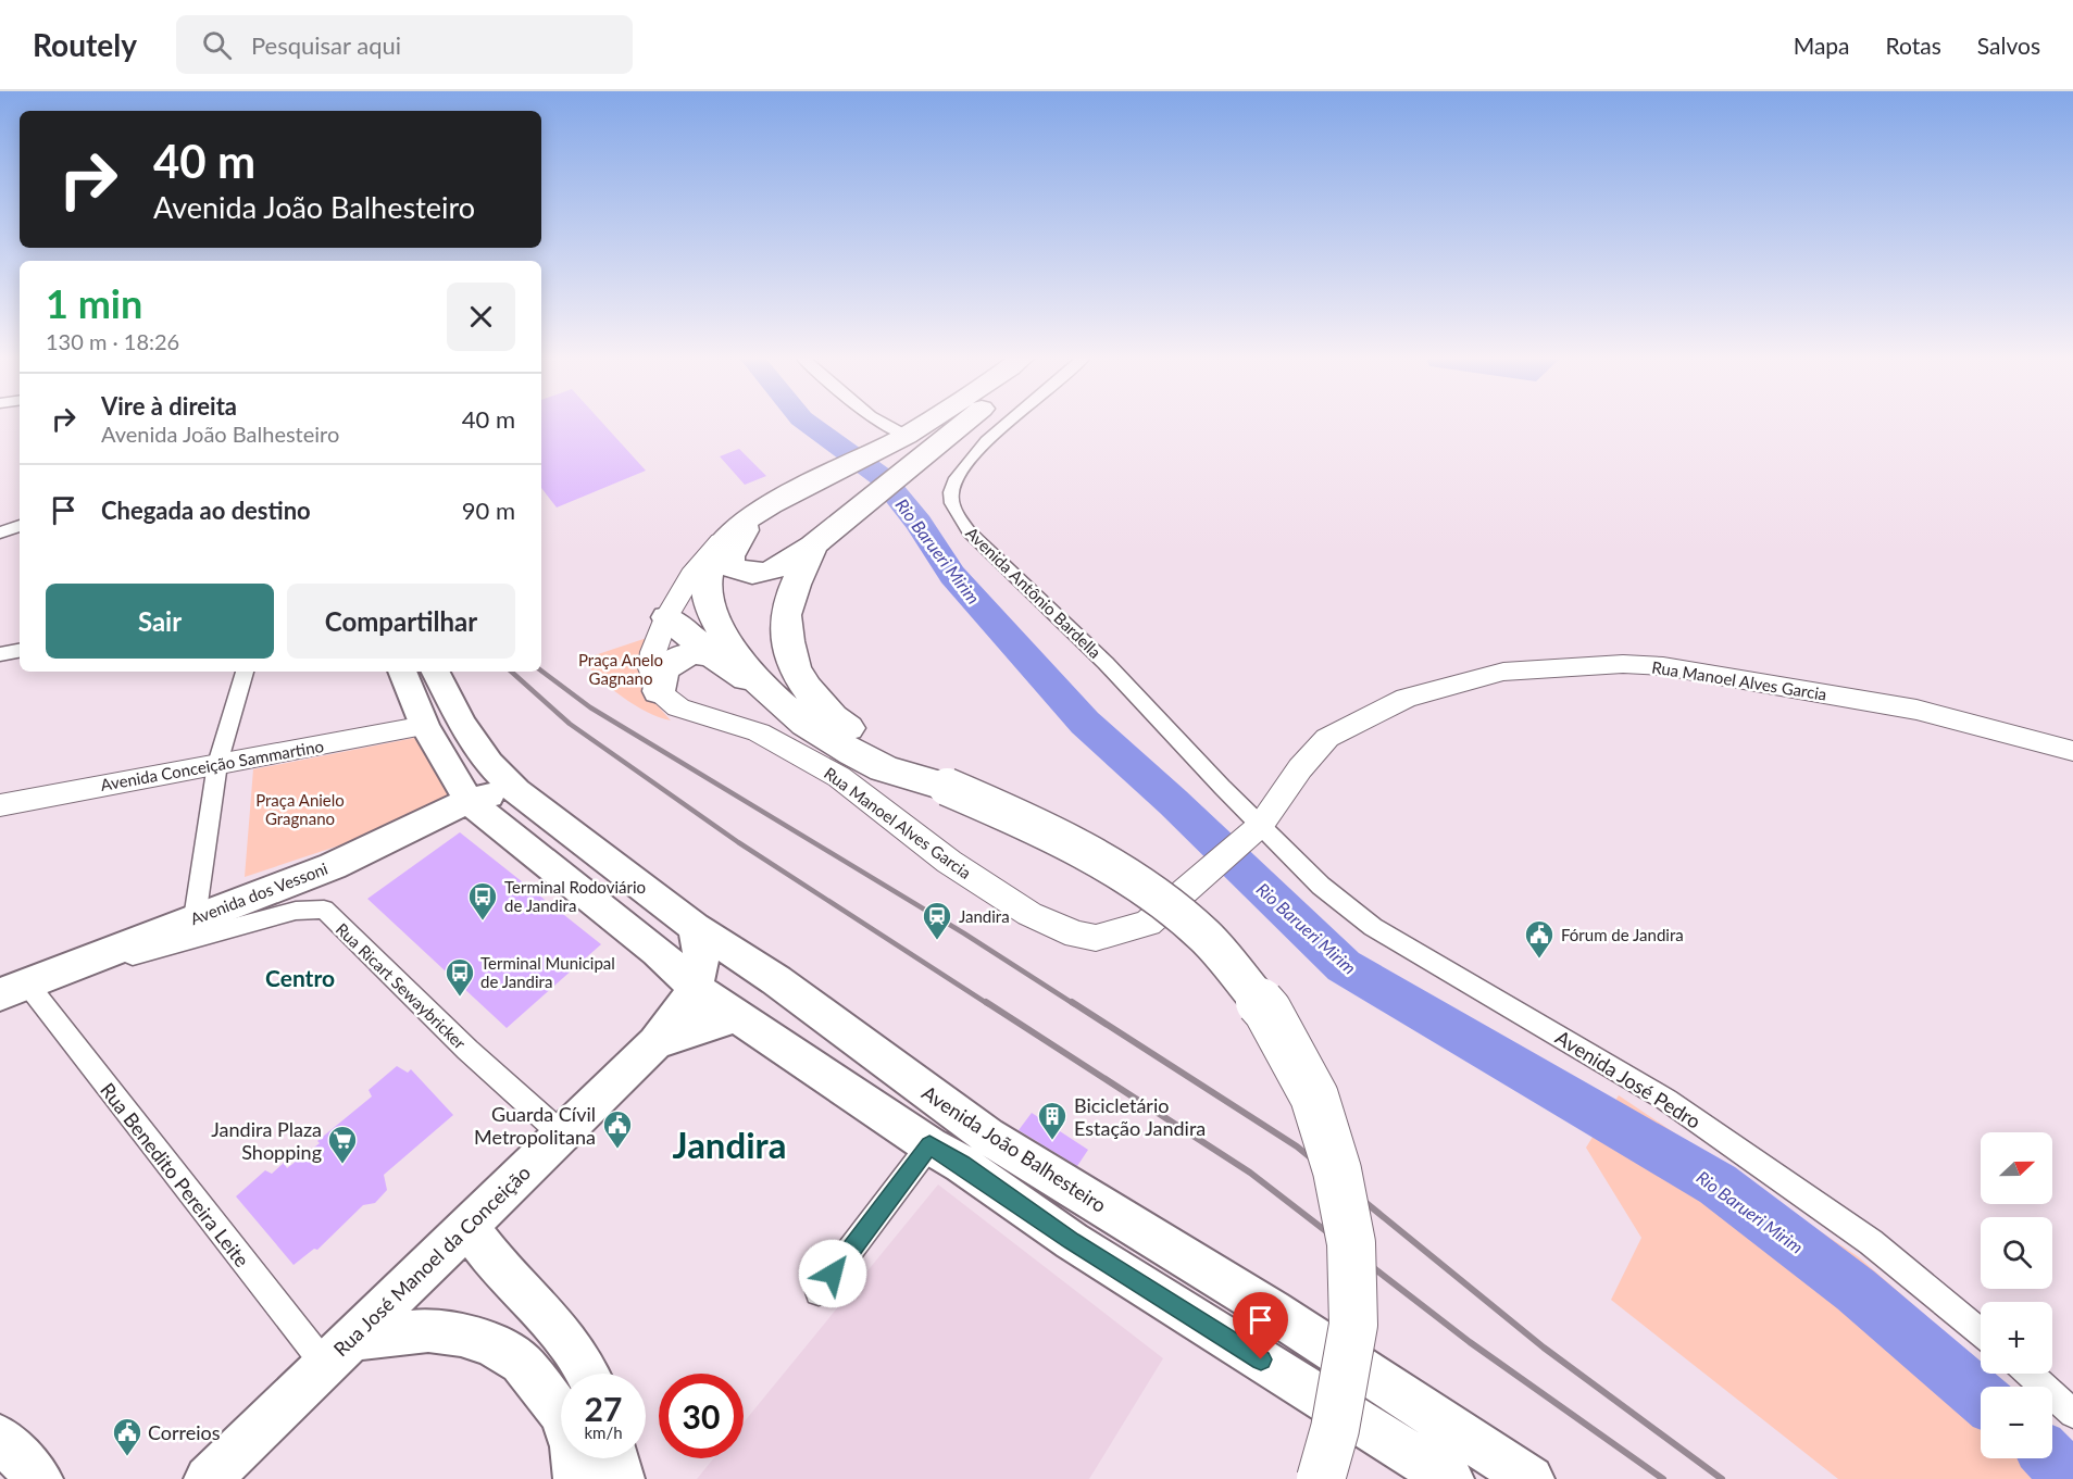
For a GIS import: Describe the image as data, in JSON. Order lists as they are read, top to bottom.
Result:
{
  "streets": {
    "main road": ["Avenida dos Vessoni", "Avenida João Balhesteiro", "Rua José Manoel da Conceição"],
    "street": [
      "Avenida Antônio Bardella",
      "Rua Manoel Alves Garcia",
      "Avenida Conceição Sammartino",
      "Rua Ricart Sewaybricker",
      "Avenida José Pedro",
      "Rua Benedito Pereira Leite"
    ]
  },
  "crossings": [
    ["Avenida Antônio Bardella", "Rua Manoel Alves Garcia"],
    ["Avenida Antônio Bardella", "Avenida José Pedro"],
    ["Rua Manoel Alves Garcia", "Avenida José Pedro"],
    ["Avenida dos Vessoni", "Rua Ricart Sewaybricker"],
    ["Avenida dos Vessoni", "Avenida João Balhesteiro"],
    ["Avenida dos Vessoni", "Rua Benedito Pereira Leite"],
    ["Rua Ricart Sewaybricker", "Rua Benedito Pereira Leite"],
    ["Rua Ricart Sewaybricker", "Rua José Manoel da Conceição"],
    ["Rua Benedito Pereira Leite", "Rua José Manoel da Conceição"]
  ],
  "districts": ["Centro", "Jandira"],
  "water": ["Rio Barueri Mirim"],
  "parks": ["Praça Anelo Gagnano", "Praça Anielo Gragnano"],
  "places": {
    "bus stop": ["Terminal Rodoviário de Jandira", "Terminal Municipal de Jandira"],
    "station": ["Jandira"],
    "public building": ["Fórum de Jandira", "Guarda Cívil Metropolitana", "Correios"],
    "building": ["Bicicletário Estação Jandira"],
    "supermarket": ["Jandira Plaza Shopping"]
  },
  "north": "right",
  "page": {
    "header": "Routely",
    "search": "Pesquisar aqui",
    "nav": ["Mapa", "Rotas", "Salvos"],
    "turn": ["40 m", "Avenida João Balhesteiro"],
    "heading": ["1 min", "130 m · 18:26"],
    "list": [
      {
        "name": "Vire à direita",
        "note": "Avenida João Balhesteiro",
        "value": "40 m"
      },
      {
        "name": "Chegada ao destino",
        "value": "90 m"
      }
    ],
    "buttons": ["Sair", "Compartilhar"],
    "map_buttons": ["+", "−"],
    "speed": "27 km/h",
    "limit": "30"
  }
}
